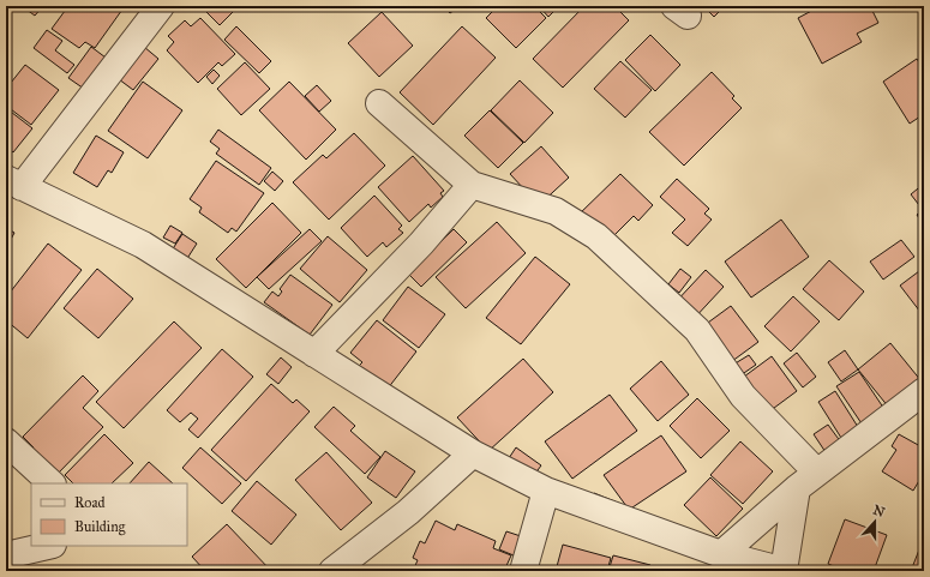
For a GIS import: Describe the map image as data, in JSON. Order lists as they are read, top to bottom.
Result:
{
  "legend": ["Road", "Building"],
  "north": "top"
}
